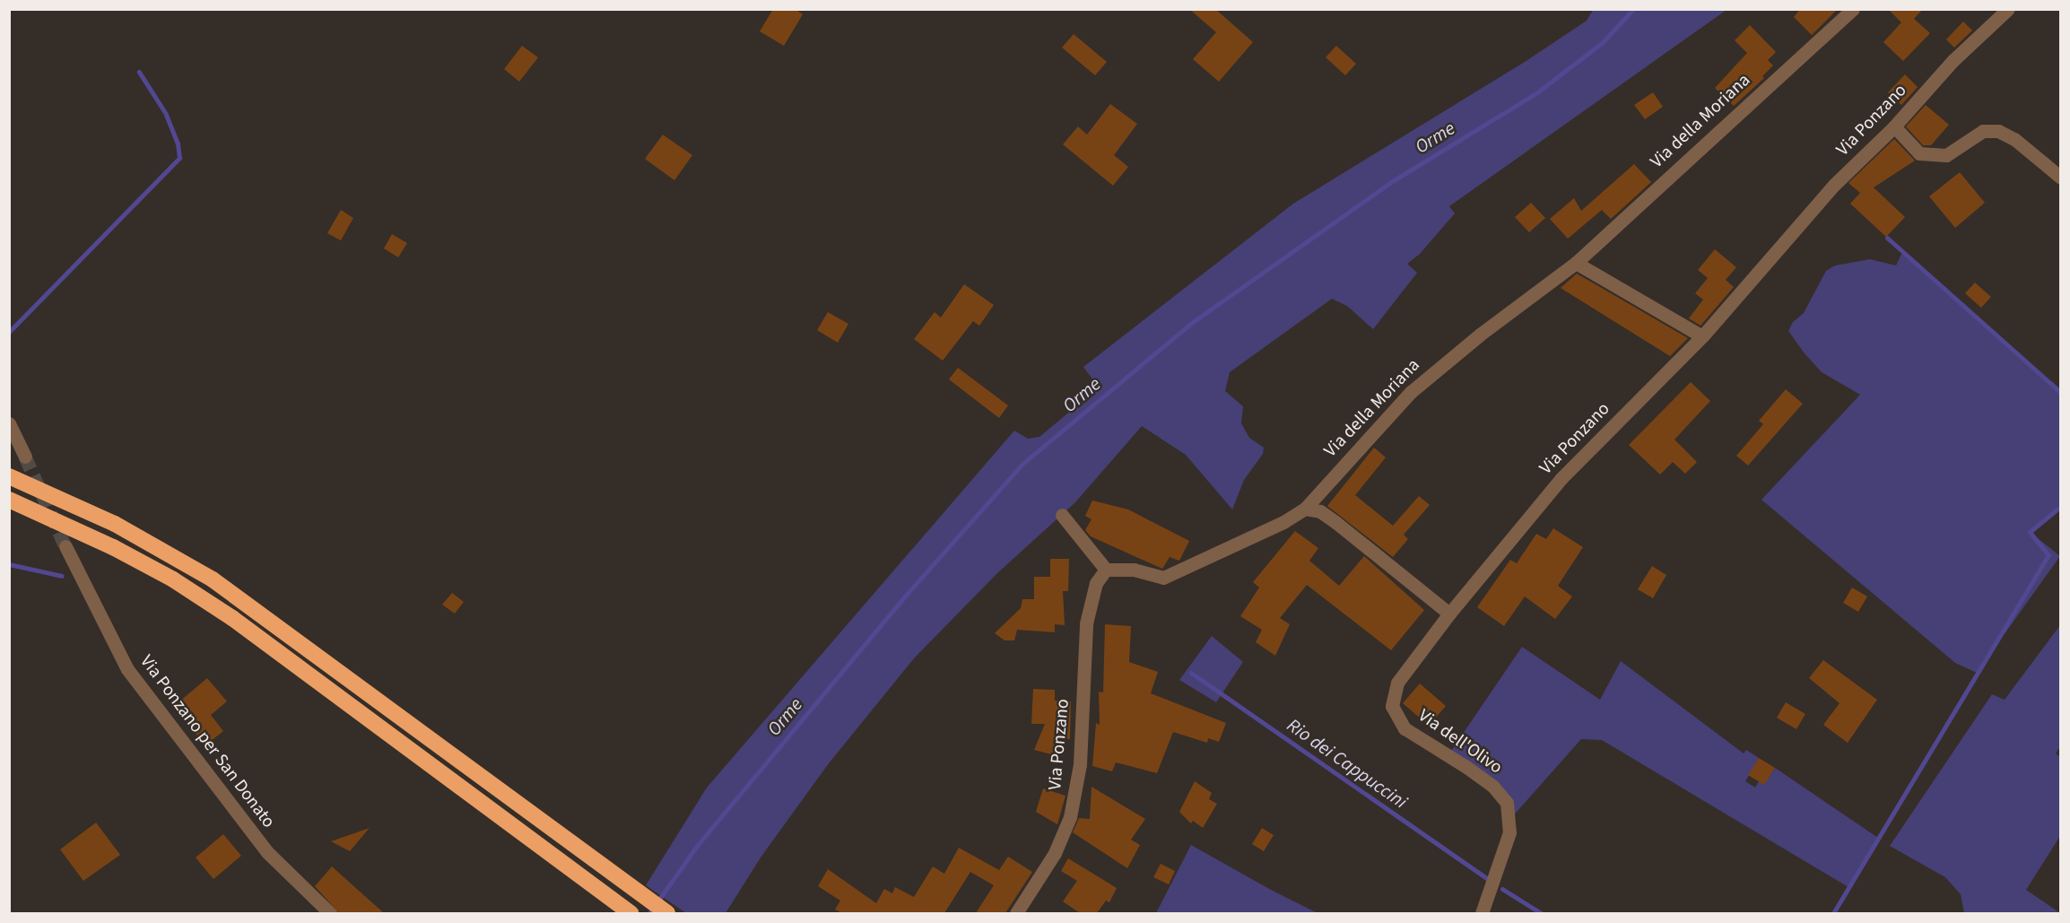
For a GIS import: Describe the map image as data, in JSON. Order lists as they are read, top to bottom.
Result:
{
  "streets": {
    "street": [
      "Via Ponzano",
      "Via della Moriana",
      "Via Ponzano per San Donato",
      "Via dell'Olivo"
    ]
  },
  "crossings": [
    ["Via Ponzano", "Via dell'Olivo"]
  ],
  "water": ["Orme", "Rio dei Cappuccini"]
}
